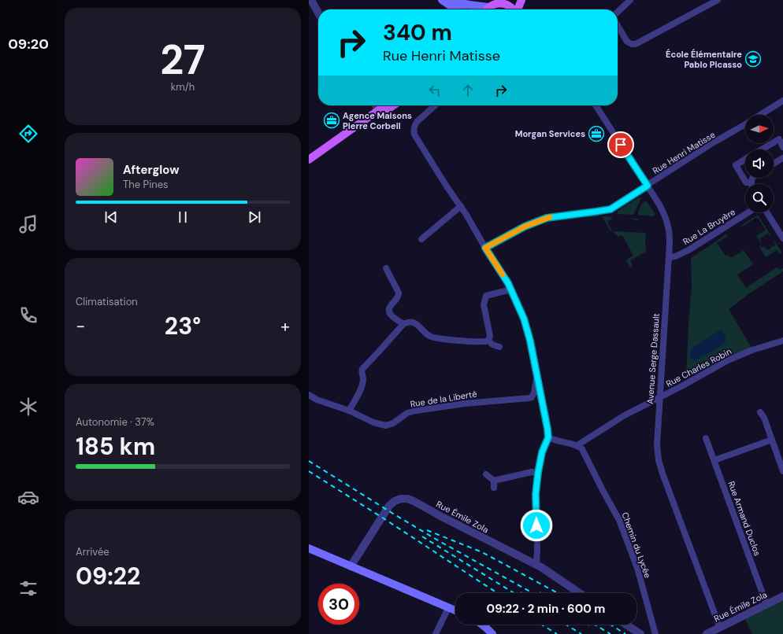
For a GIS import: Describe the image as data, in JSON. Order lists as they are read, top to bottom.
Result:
{
  "streets": {
    "street": [
      "Rue Henri Matisse",
      "Rue La Bruyère",
      "Avenue Serge Dassault",
      "Rue Charles Robin",
      "Rue de la Liberté",
      "Rue Émile Zola",
      "Rue Armand Duclos",
      "Chemin du Lycée"
    ]
  },
  "crossings": [
    ["Rue Henri Matisse", "Avenue Serge Dassault"],
    ["Rue La Bruyère", "Avenue Serge Dassault"],
    ["Avenue Serge Dassault", "Rue Charles Robin"],
    ["Avenue Serge Dassault", "Rue Émile Zola"],
    ["Rue Charles Robin", "Chemin du Lycée"],
    ["Rue Émile Zola", "Rue Armand Duclos"]
  ],
  "places": {
    "school or university": ["École Élémentaire Pablo Picasso"],
    "office": ["Agence Maisons Pierre Corbeil", "Morgan Services"]
  },
  "north": "right",
  "page": {
    "tabs": "09:20",
    "tile": [
      ["27", "km/h"],
      "Climatisation",
      ["Autonomie · 37%", "185 km"],
      ["Arrivée", "09:22"]
    ],
    "turn": ["340 m", "Rue Henri Matisse"],
    "song": ["Afterglow", "The Pines"],
    "heat": ["−", "23°", "+"],
    "limit": "30",
    "trip": "09:22 · 2 min · 600 m"
  }
}
